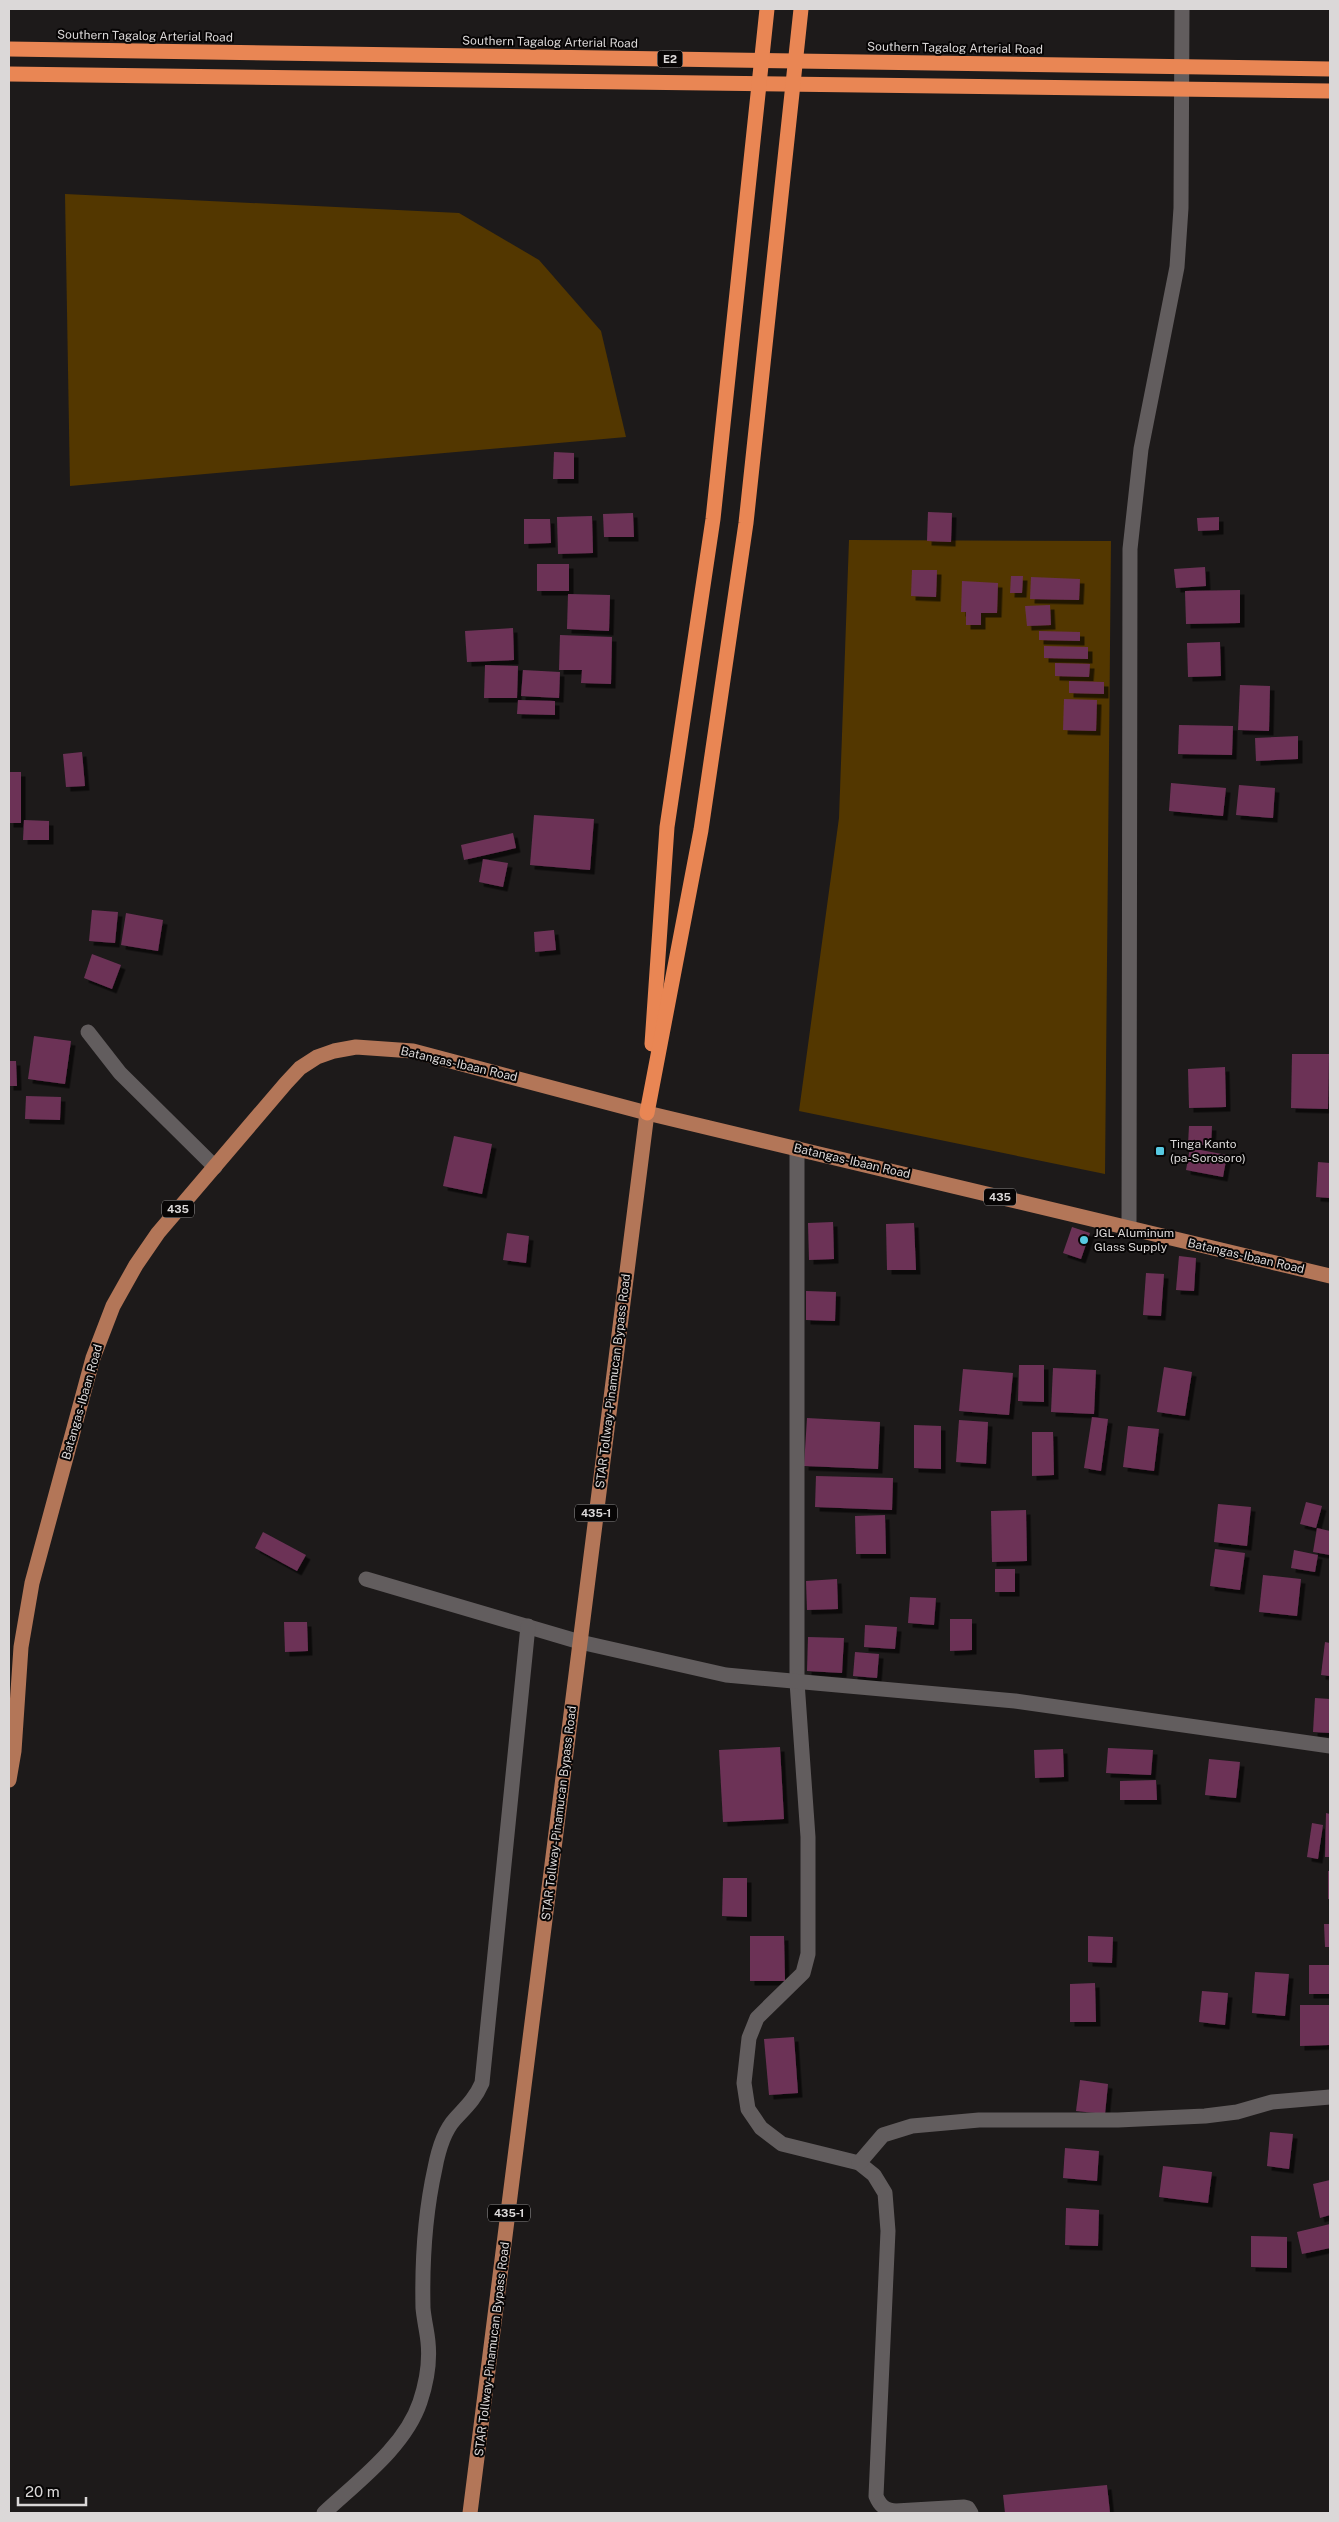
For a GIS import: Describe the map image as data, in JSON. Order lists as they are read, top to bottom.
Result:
{
  "streets": {
    "highway": ["Southern Tagalog Arterial Road", "E2"],
    "main road": [
      "Batangas-Ibaan Road",
      "435",
      "STAR Tollway-Pinamucan Bypass Road",
      "435-1"
    ]
  },
  "crossings": [
    ["Batangas-Ibaan Road", "STAR Tollway-Pinamucan Bypass Road"]
  ],
  "places": {
    "transit": ["Tinga Kanto (pa-Sorosoro)"],
    "other": ["JGL Aluminum Glass Supply"]
  },
  "scale_bar": "20 m"
}
